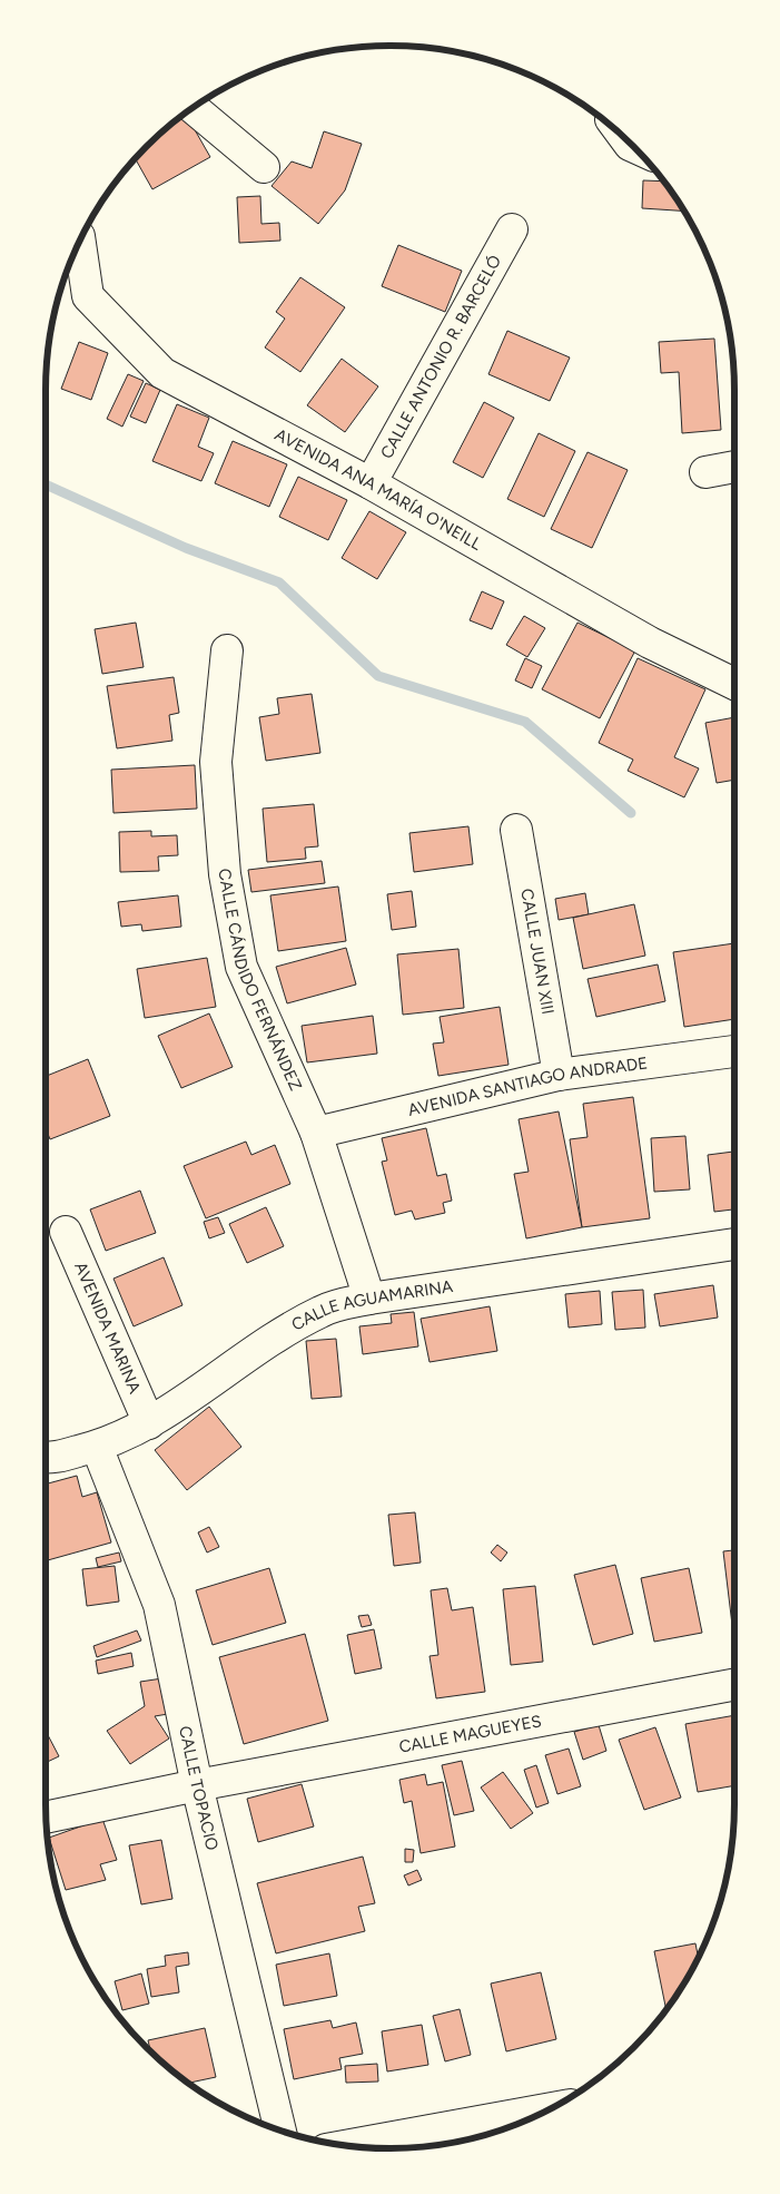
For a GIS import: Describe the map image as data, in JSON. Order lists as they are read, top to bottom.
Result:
{
  "streets": {
    "street": [
      "CALLE ANTONIO R. BARCELÓ",
      "AVENIDA ANA MARÍA O'NEILL",
      "CALLE JUAN XIII",
      "CALLE CÁNDIDO FERNÁNDEZ",
      "AVENIDA SANTIAGO ANDRADE",
      "CALLE AGUAMARINA",
      "AVENIDA MARINA",
      "CALLE MAGUEYES",
      "CALLE TOPACIO"
    ]
  },
  "crossings": [
    ["CALLE ANTONIO R. BARCELÓ", "AVENIDA ANA MARÍA O'NEILL"],
    ["CALLE JUAN XIII", "AVENIDA SANTIAGO ANDRADE"],
    ["CALLE CÁNDIDO FERNÁNDEZ", "AVENIDA SANTIAGO ANDRADE"],
    ["CALLE CÁNDIDO FERNÁNDEZ", "CALLE AGUAMARINA"],
    ["CALLE AGUAMARINA", "AVENIDA MARINA"],
    ["CALLE AGUAMARINA", "CALLE TOPACIO"],
    ["CALLE MAGUEYES", "CALLE TOPACIO"]
  ]
}
